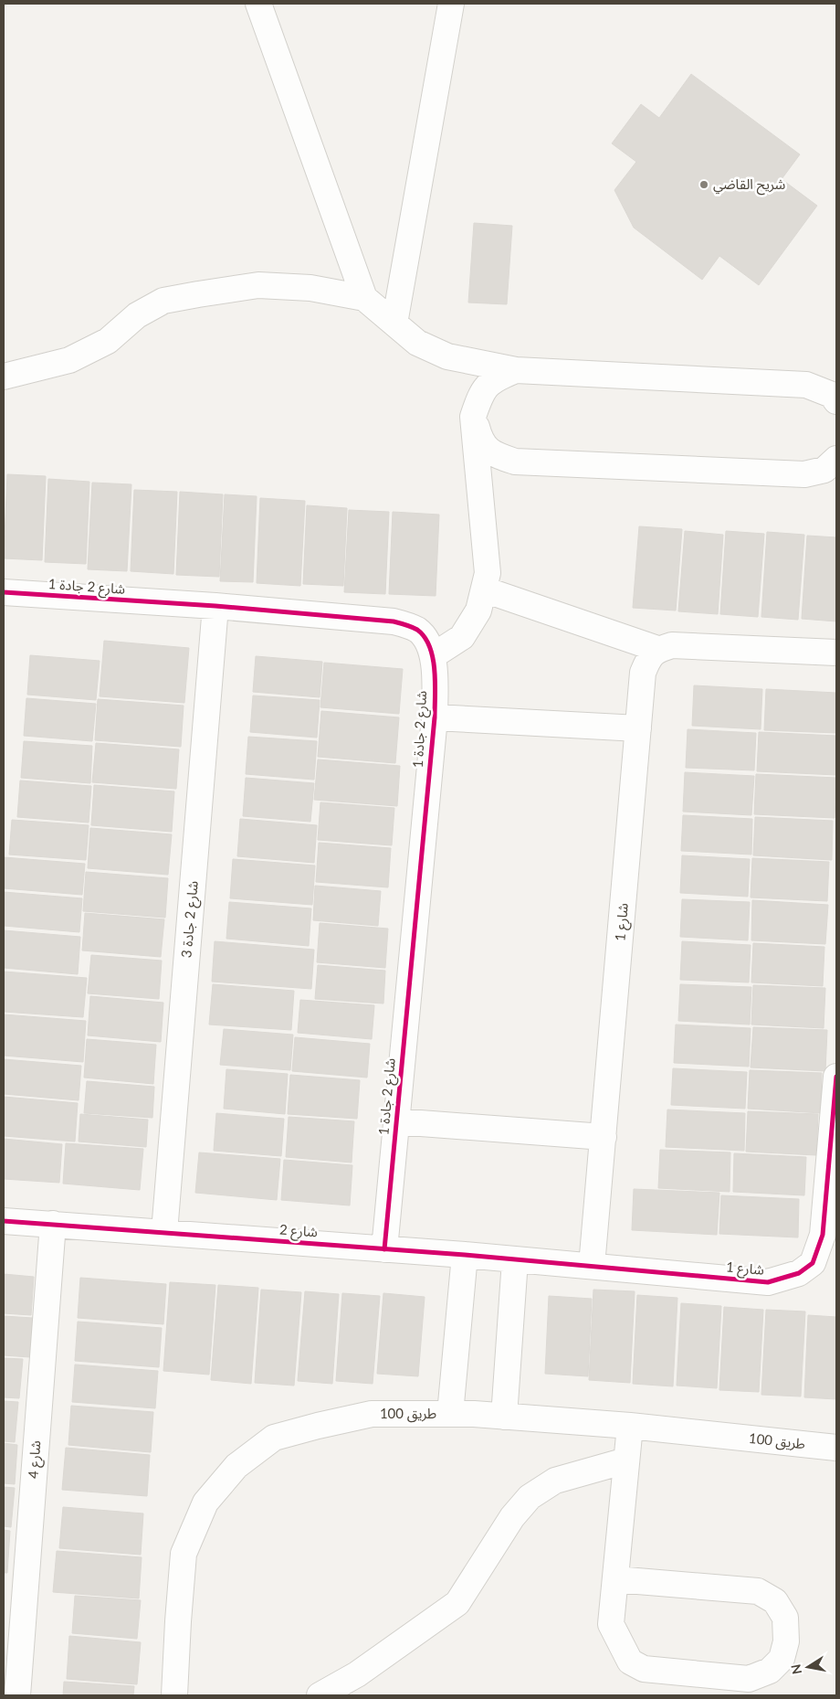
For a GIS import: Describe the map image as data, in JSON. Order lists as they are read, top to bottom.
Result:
{
  "streets": {
    "street": [
      "شارع 2 جادة 1",
      "شارع 2 جادة 3",
      "شارع 1",
      "شارع 2",
      "طريق 100",
      "شارع 4"
    ]
  },
  "crossings": [
    ["شارع 2 جادة 1", "شارع 2 جادة 3"],
    ["شارع 2 جادة 1", "شارع 2"],
    ["شارع 2 جادة 3", "شارع 2"],
    ["شارع 1", "شارع 2"],
    ["شارع 2", "شارع 4"]
  ],
  "places": ["شريح القاضي"],
  "north": "left"
}
